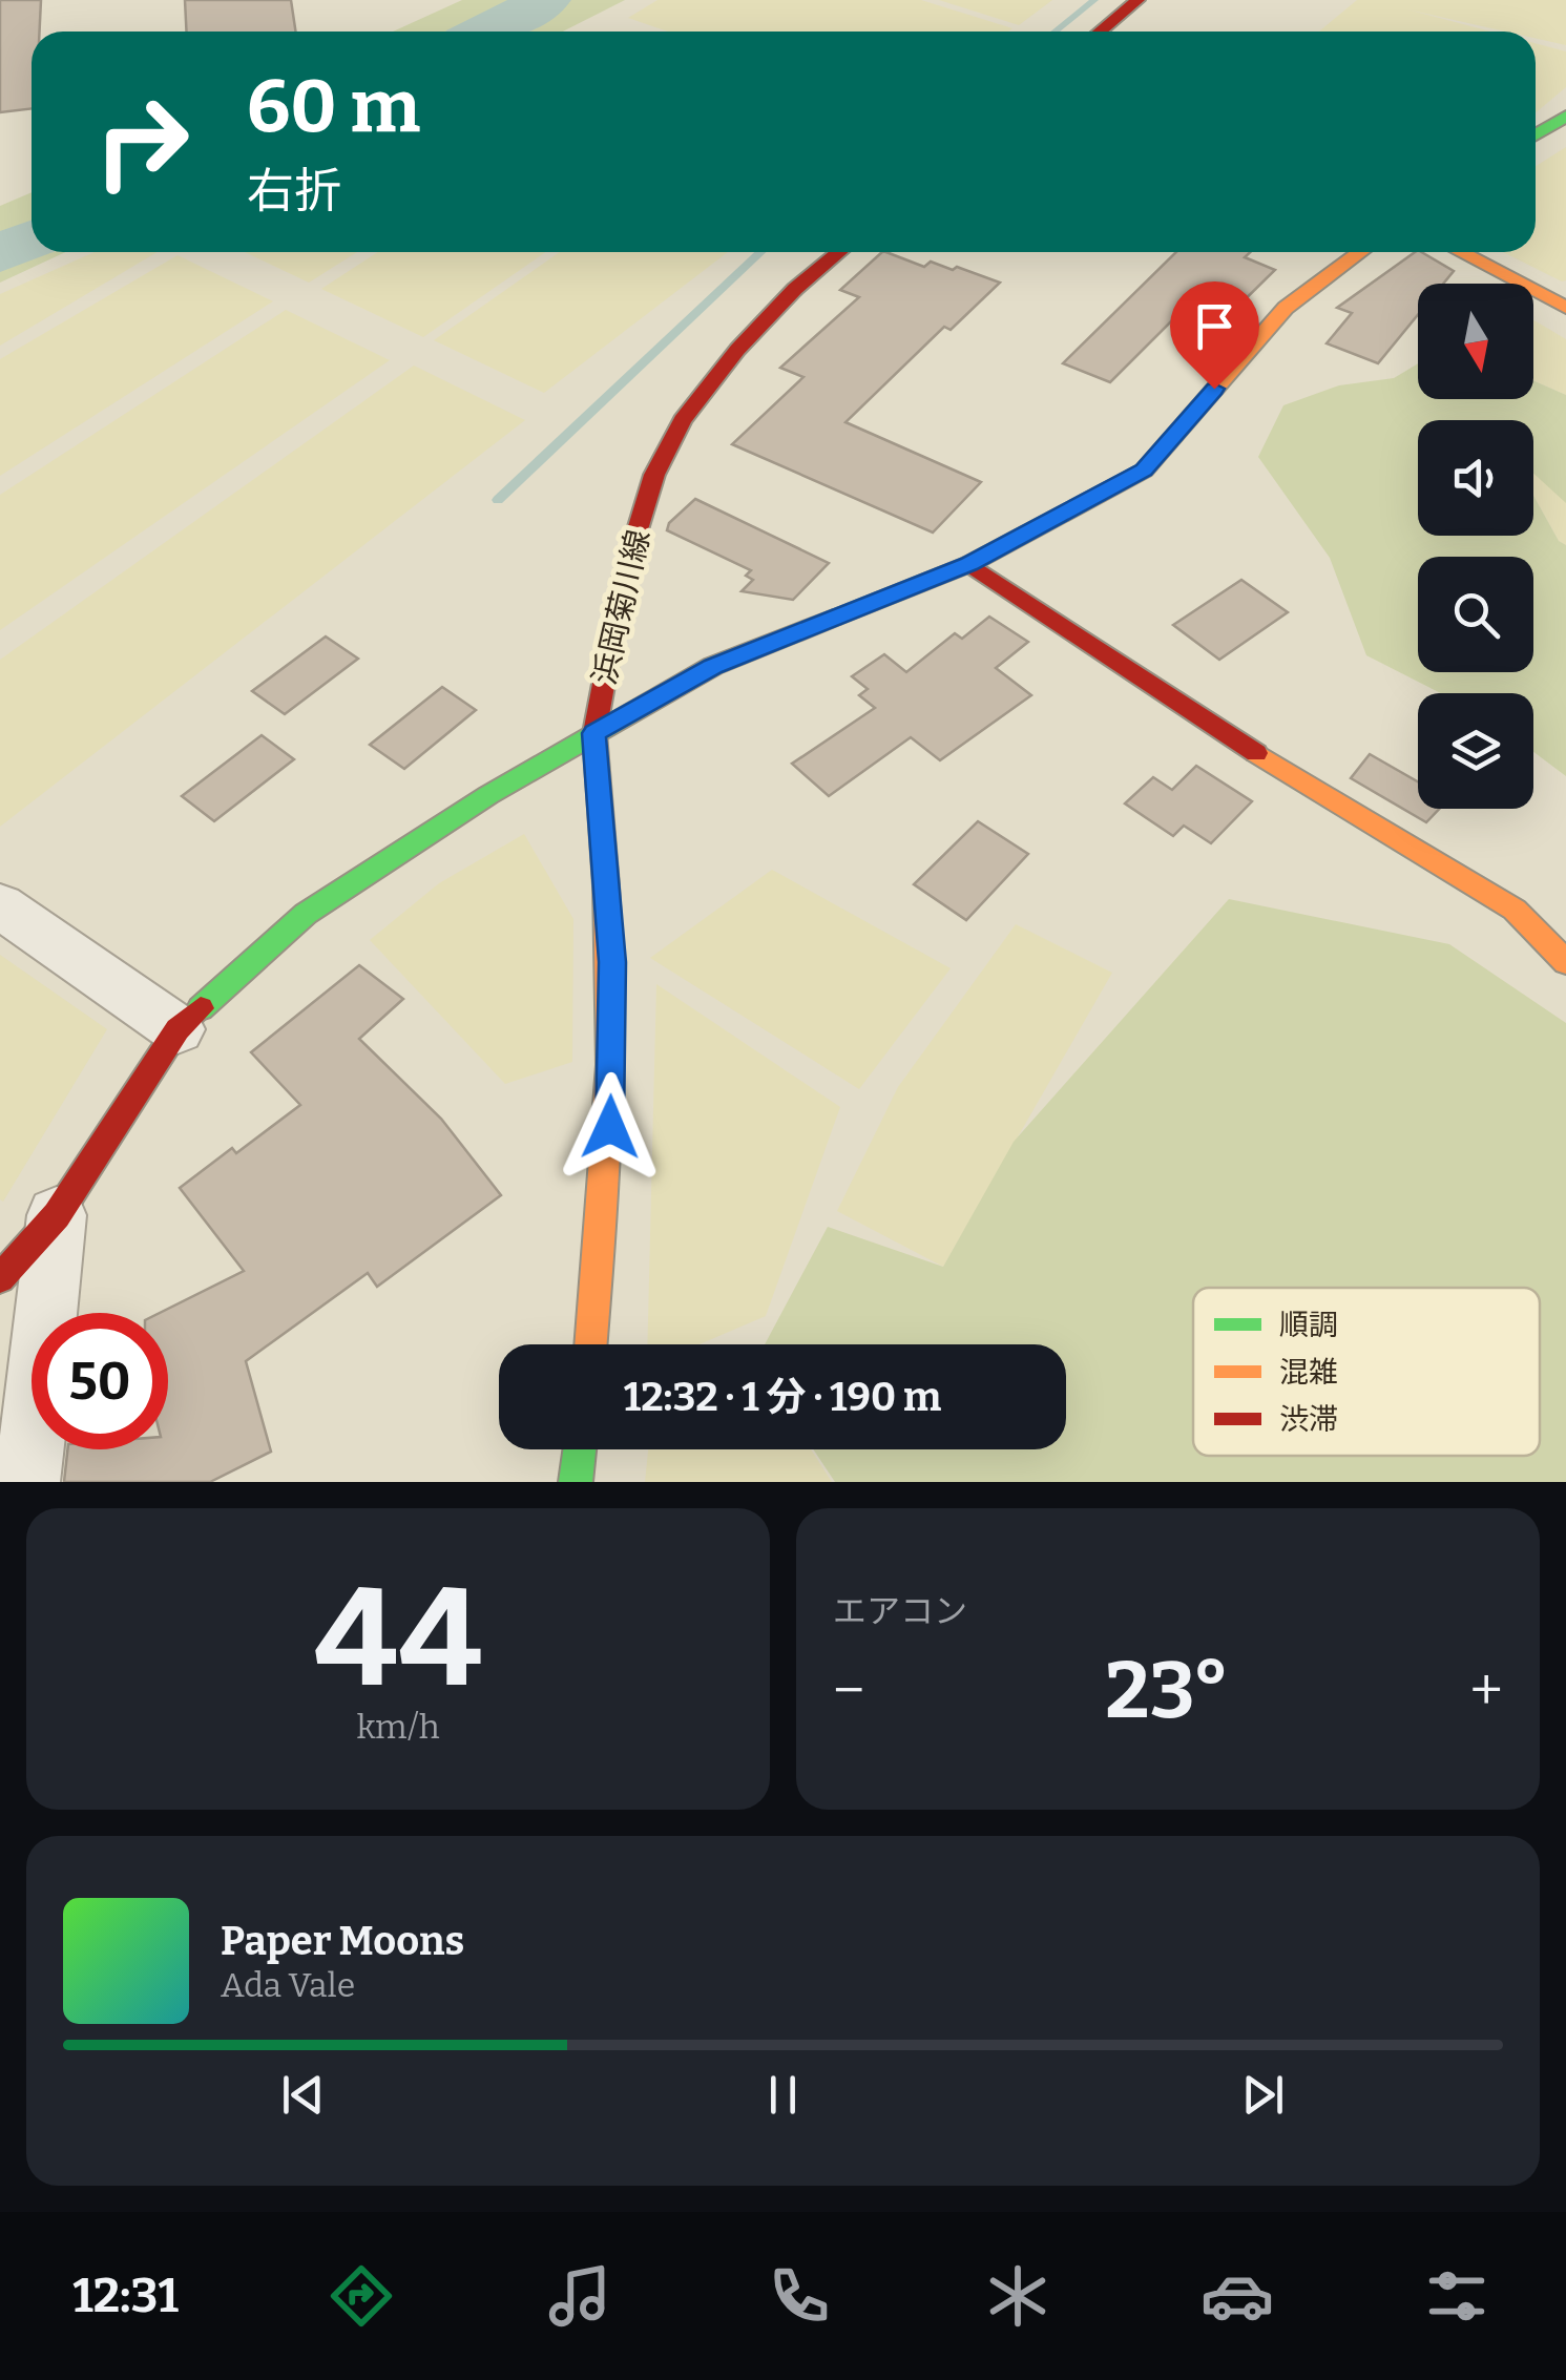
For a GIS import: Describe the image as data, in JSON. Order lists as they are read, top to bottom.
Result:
{
  "streets": {
    "street": ["浜岡菊川線"]
  },
  "legend": ["順調", "混雑", "渋滞"],
  "north": "bottom",
  "page": {
    "turn": ["60 m", "右折"],
    "limit": "50",
    "trip": "12:32 · 1 分 · 190 m",
    "tile": [
      ["44", "km/h"],
      "エアコン"
    ],
    "heat": ["−", "23°", "+"],
    "song": ["Paper Moons", "Ada Vale"],
    "tabs": "12:31"
  }
}
